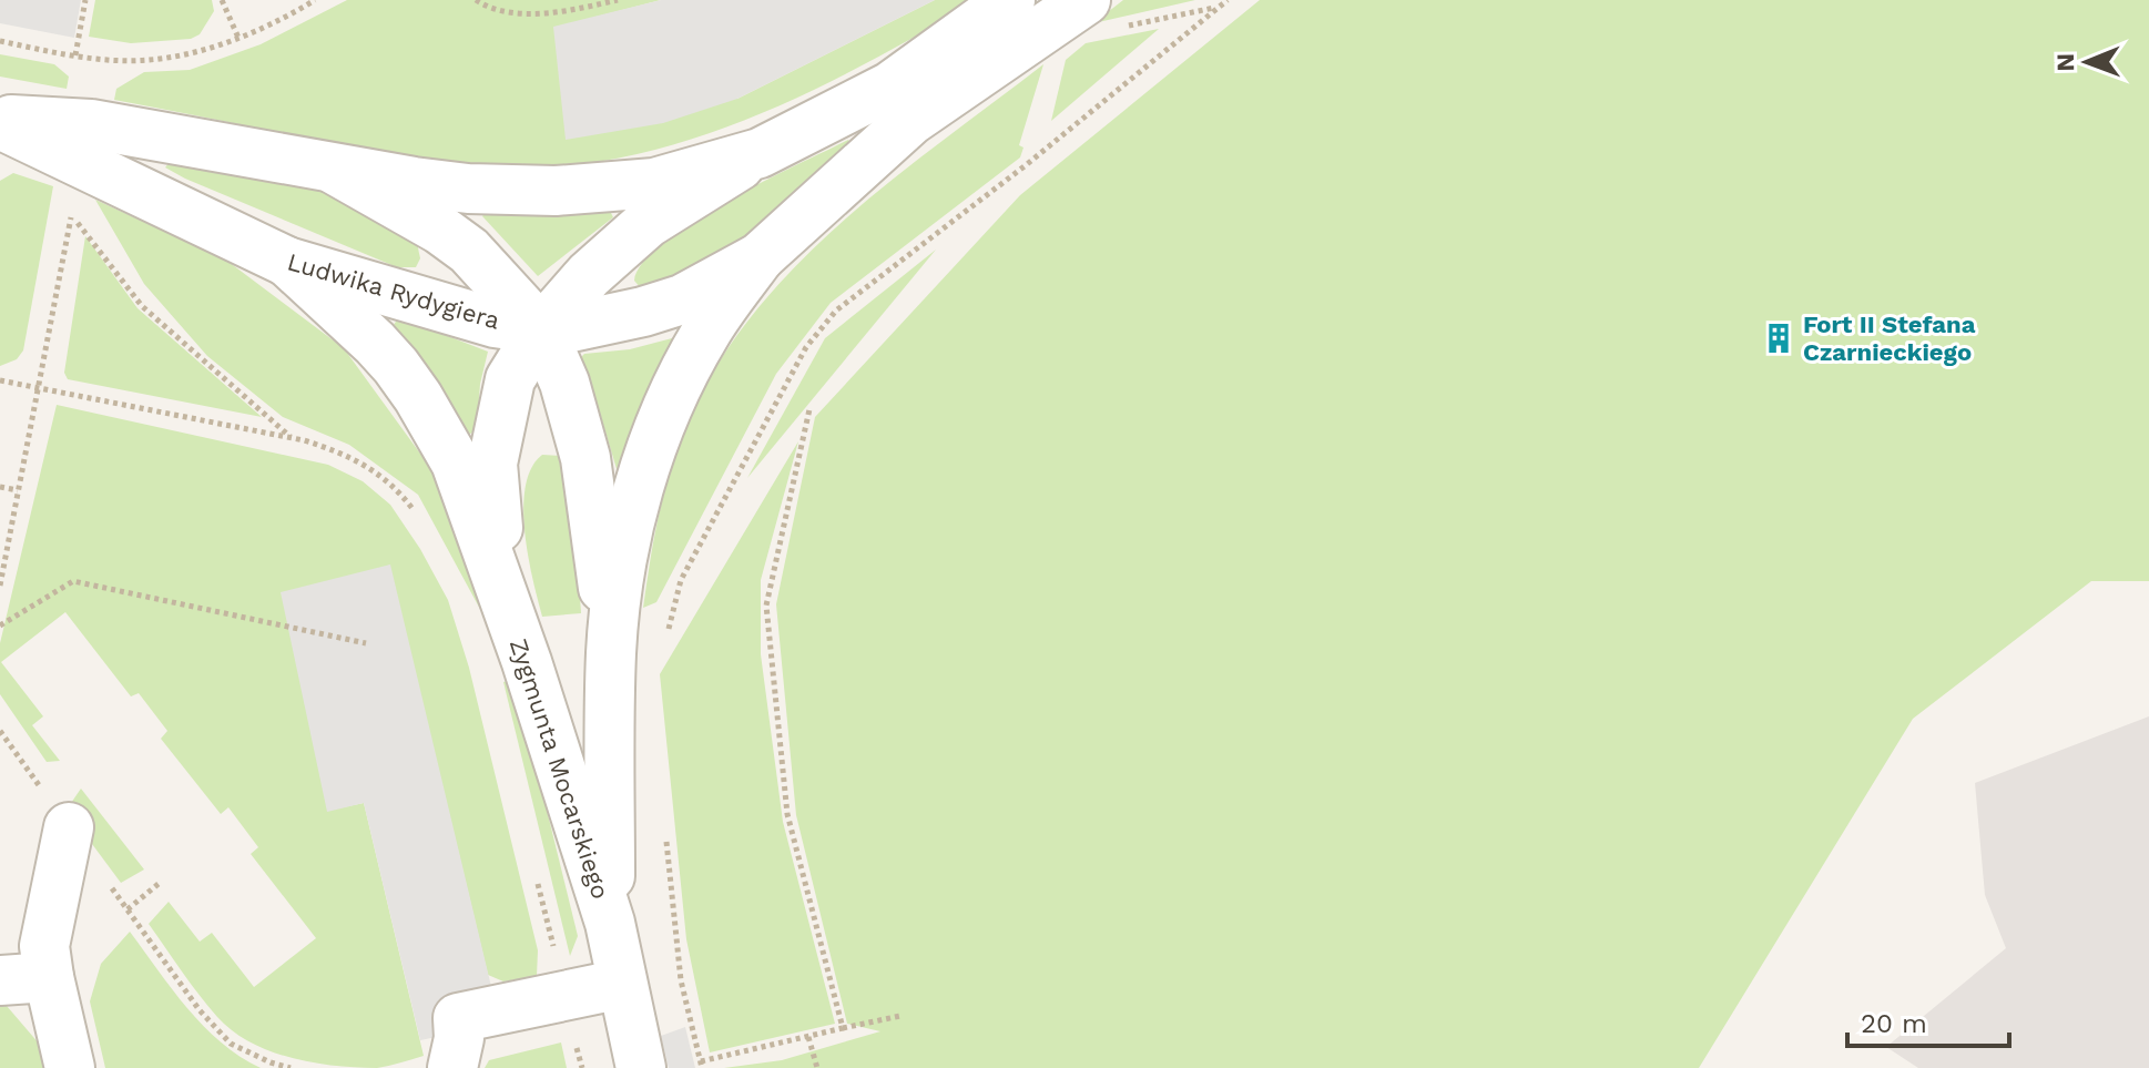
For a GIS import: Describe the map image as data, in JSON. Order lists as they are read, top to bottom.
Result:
{
  "streets": {
    "street": ["Ludwika Rydygiera", "Zygmunta Mocarskiego"]
  },
  "crossings": [
    ["Ludwika Rydygiera", "Zygmunta Mocarskiego"]
  ],
  "places": {
    "building": ["Fort II Stefana Czarnieckiego"]
  },
  "scale_bar": "20 m",
  "north": "left"
}
